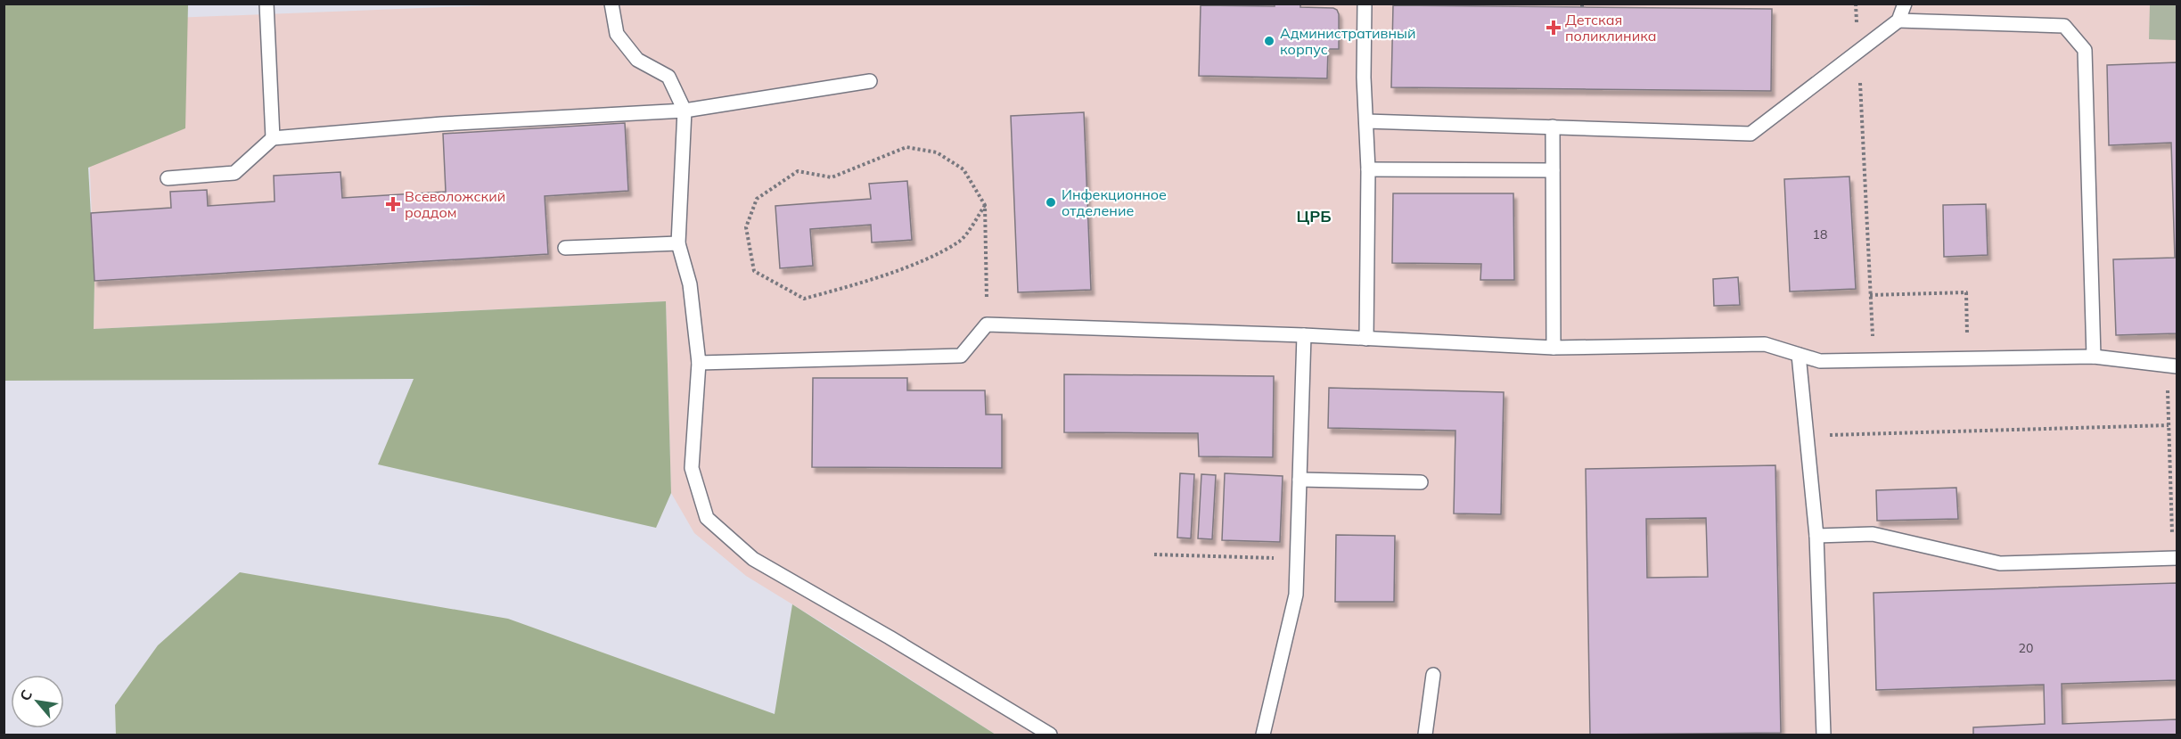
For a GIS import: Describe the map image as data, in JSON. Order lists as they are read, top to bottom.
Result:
{
  "districts": ["ЦРБ"],
  "places": {
    "health": ["Детская поликлиника", "Всеволожский роддом"],
    "other": ["Административный корпус", "Инфекционное отделение"]
  },
  "house_numbers": ["18", "20"],
  "north": "top left"
}
